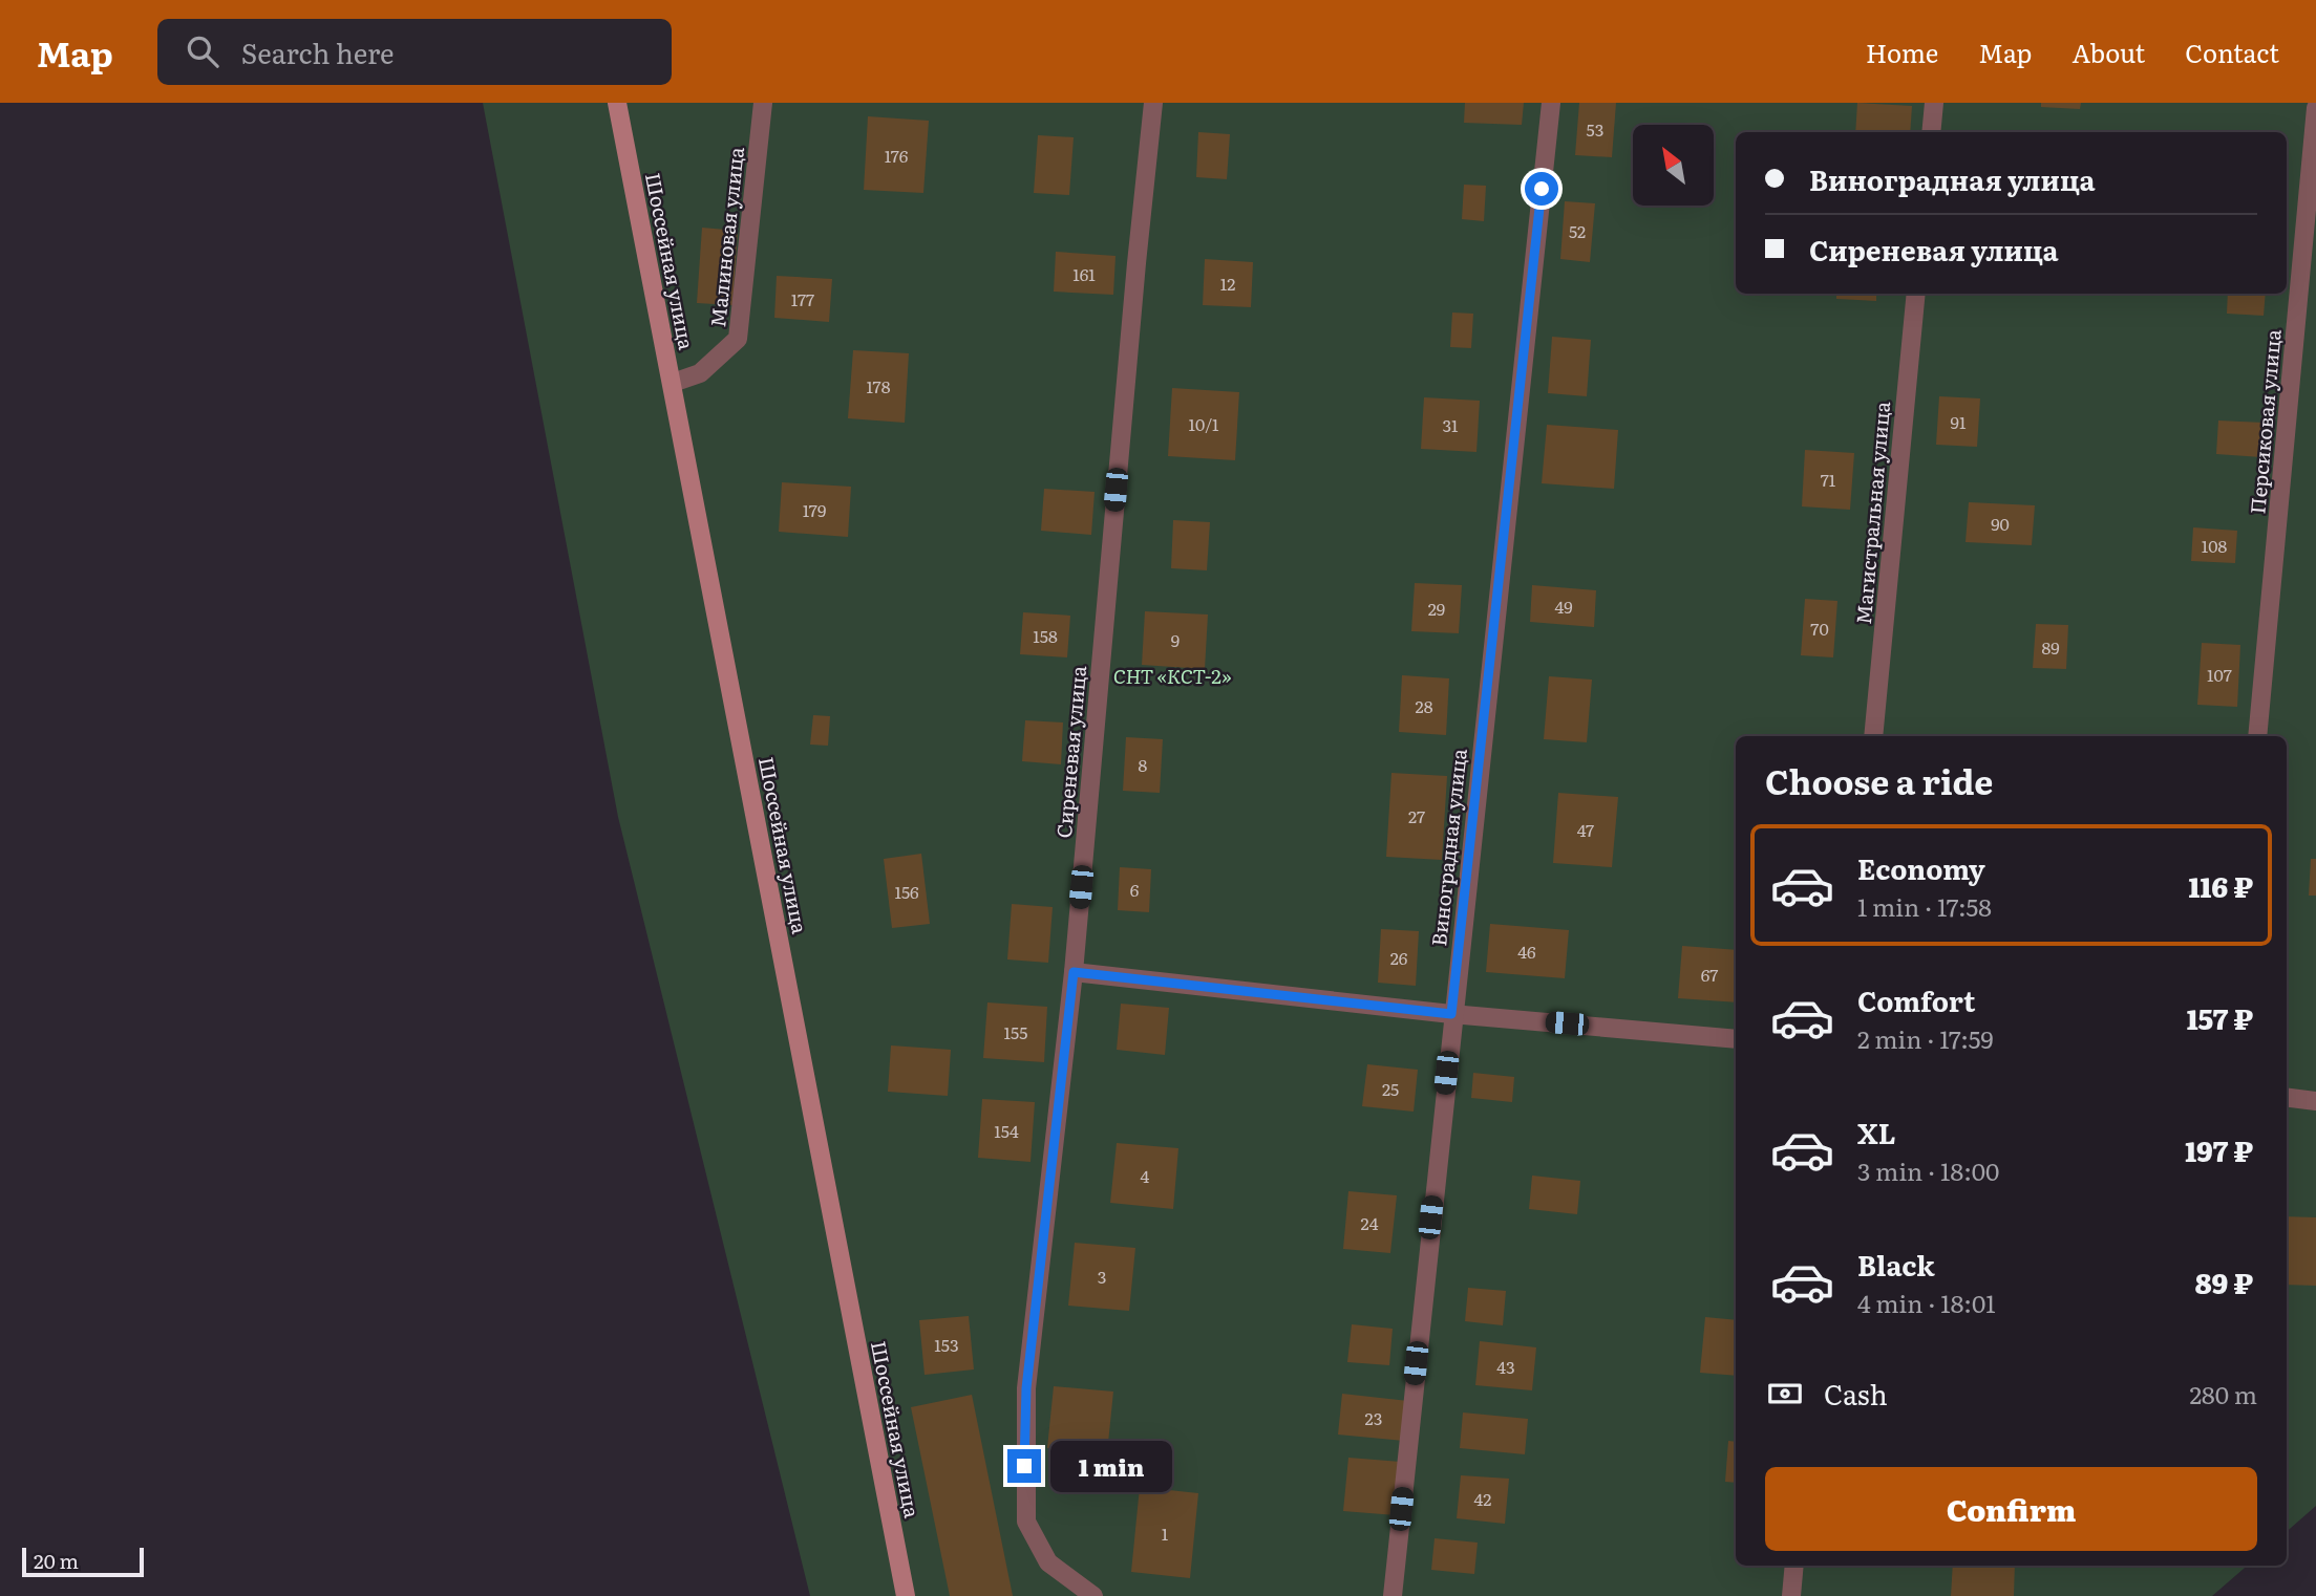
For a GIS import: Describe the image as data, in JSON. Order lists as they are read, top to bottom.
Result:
{
  "streets": {
    "street": [
      "Малиновая улица",
      "Шоссейная улица",
      "Персиковая улица",
      "Магистральная улица",
      "Сиреневая улица",
      "Виноградная улица"
    ]
  },
  "crossings": [
    ["Малиновая улица", "Шоссейная улица"]
  ],
  "parks": ["СНТ «КСТ-2»"],
  "house_numbers": [
    "53",
    "176",
    "52",
    "161",
    "12",
    "177",
    "178",
    "91",
    "10/1",
    "31",
    "71",
    "179",
    "90",
    "108",
    "49",
    "29",
    "70",
    "158",
    "9",
    "89",
    "107",
    "28",
    "8",
    "27",
    "47",
    "6",
    "156",
    "46",
    "26",
    "67",
    "155",
    "25",
    "154",
    "4",
    "24",
    "3",
    "153",
    "43",
    "23",
    "42",
    "1"
  ],
  "scale_bar": "20 m",
  "north": "top left",
  "page": {
    "header": "Map",
    "search": "Search here",
    "nav": [
      "Home",
      "Map",
      "About",
      "Contact"
    ],
    "banner": ["Виноградная улица", "Сиреневая улица"],
    "heading": "Choose a ride",
    "list": [
      {
        "name": "Economy",
        "note": "1 min · 17:58",
        "value": "116 ₽"
      },
      {
        "name": "Comfort",
        "note": "2 min · 17:59",
        "value": "157 ₽"
      },
      {
        "name": "XL",
        "note": "3 min · 18:00",
        "value": "197 ₽"
      },
      {
        "name": "Black",
        "note": "4 min · 18:01",
        "value": "89 ₽"
      }
    ],
    "pay": ["Cash", "280 m"],
    "bubble": "1 min",
    "buttons": "Confirm",
    "scale": "20 m"
  }
}
